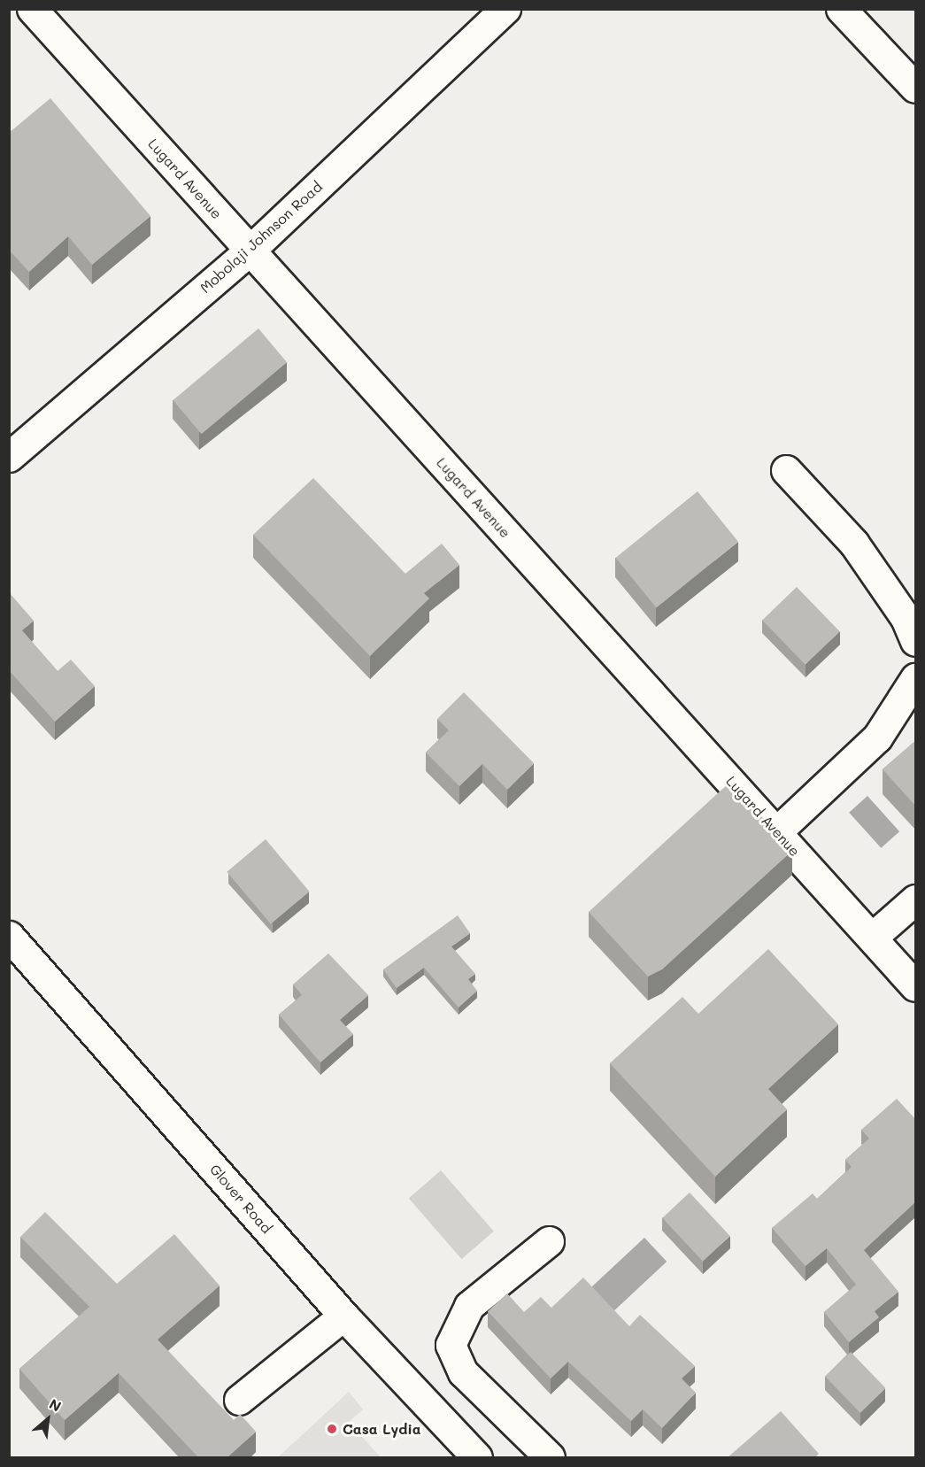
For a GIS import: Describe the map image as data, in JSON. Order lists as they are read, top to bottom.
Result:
{
  "streets": {
    "street": ["Lugard Avenue", "Mobolaji Johnson Road", "Glover Road"]
  },
  "crossings": [
    ["Lugard Avenue", "Mobolaji Johnson Road"]
  ],
  "places": ["Casa Lydia"],
  "north": "top right"
}
